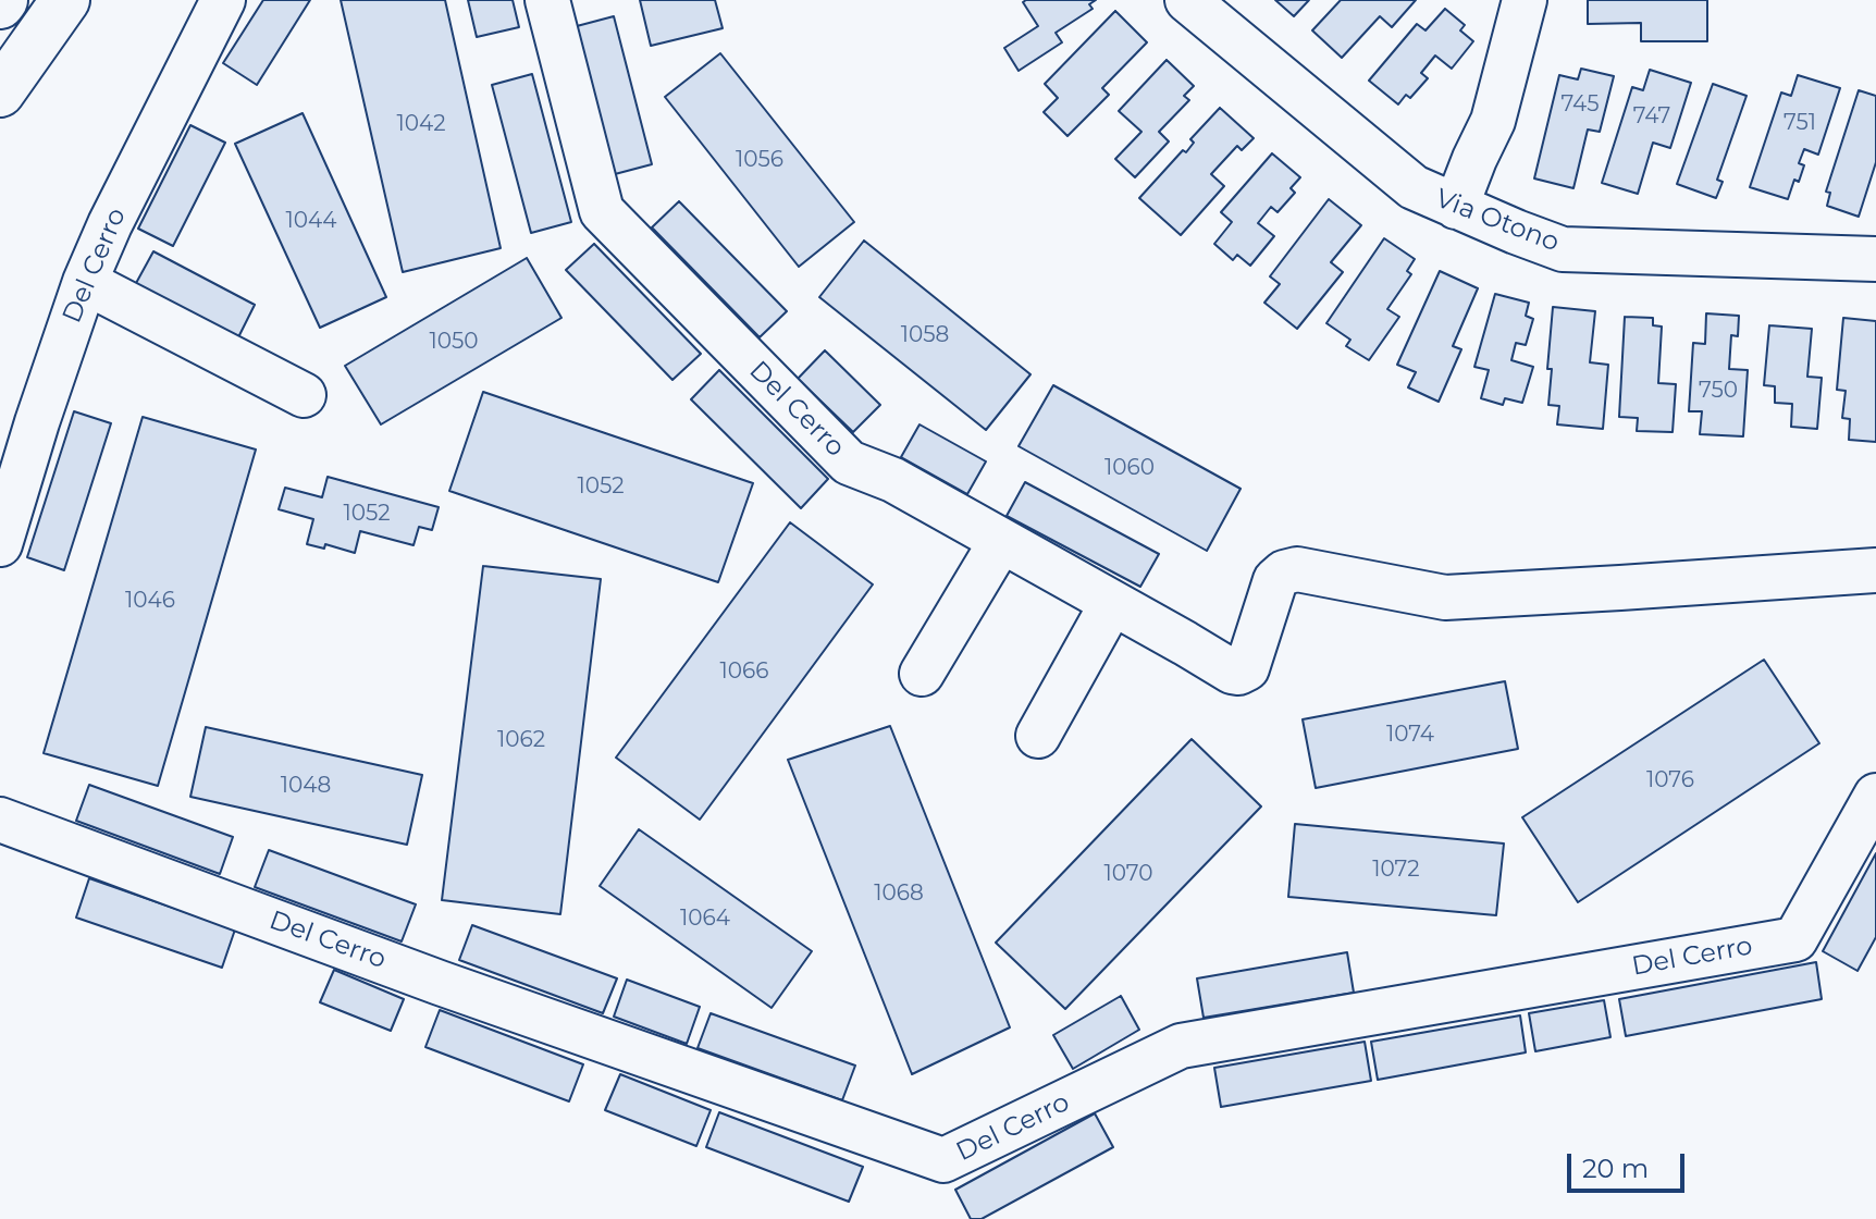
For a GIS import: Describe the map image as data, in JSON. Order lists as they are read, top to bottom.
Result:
{
  "streets": {
    "street": ["Via Otono", "Del Cerro"]
  },
  "house_numbers": [
    "745",
    "747",
    "751",
    "1042",
    "1056",
    "1044",
    "1058",
    "1050",
    "750",
    "1060",
    "1052",
    "1052",
    "1046",
    "1066",
    "1074",
    "1062",
    "1076",
    "1048",
    "1072",
    "1070",
    "1068",
    "1064"
  ],
  "scale_bar": "20 m"
}
